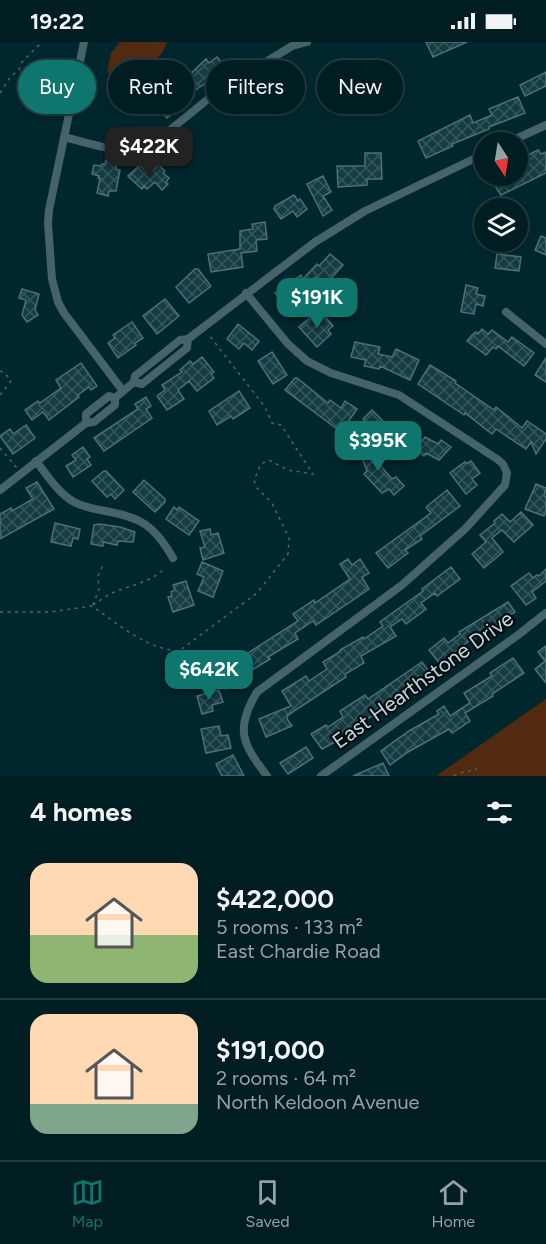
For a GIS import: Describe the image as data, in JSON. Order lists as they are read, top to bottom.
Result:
{
  "streets": {
    "street": ["East Hearthstone Drive"]
  },
  "north": "bottom",
  "page": {
    "status": "19:22",
    "chip": [
      "Buy",
      "Rent",
      "Filters",
      "New"
    ],
    "price": [
      "$422K",
      "$191K",
      "$395K",
      "$642K"
    ],
    "heading": "4 homes",
    "list": [
      {
        "name": "$422,000",
        "note": "5 rooms · 133 m² · East Chardie Road"
      },
      {
        "name": "$191,000",
        "note": "2 rooms · 64 m² · North Keldoon Avenue"
      }
    ],
    "tabs": ["Map", "Saved", "Home"]
  }
}
